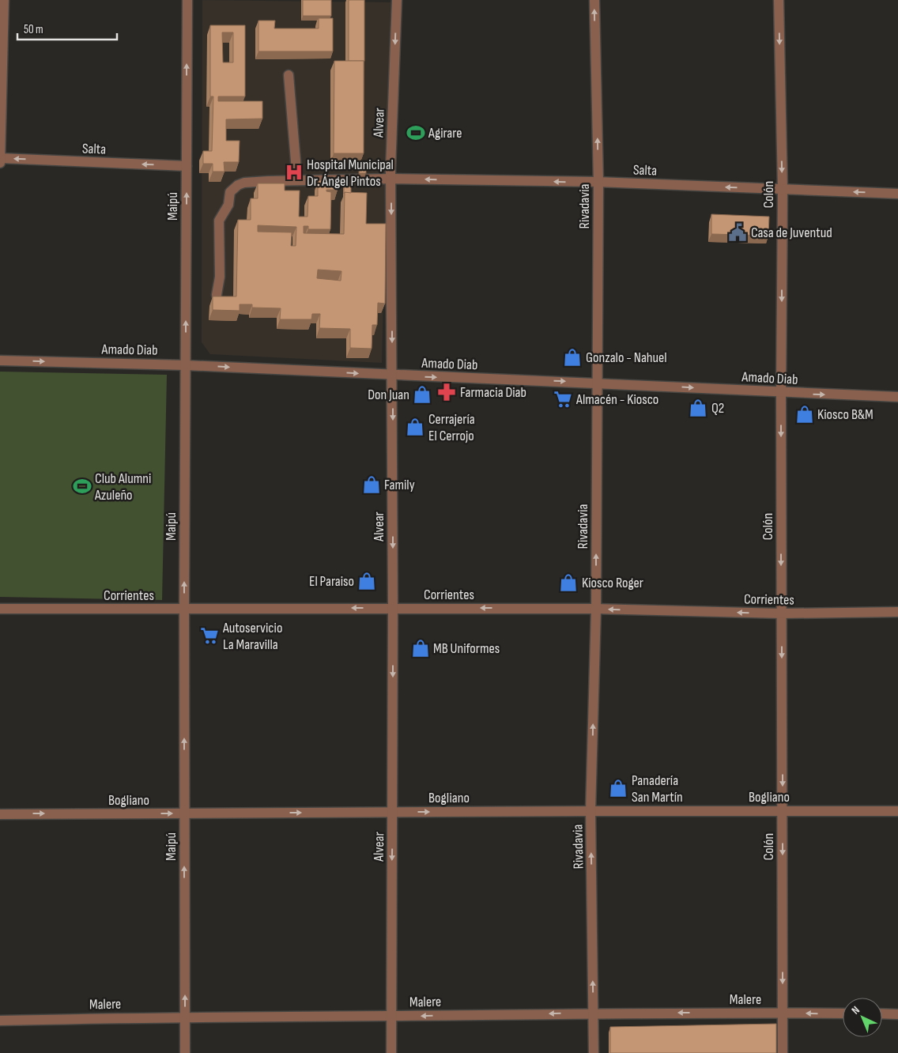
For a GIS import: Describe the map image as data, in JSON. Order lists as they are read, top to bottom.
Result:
{
  "streets": {
    "street": [
      "Alvear",
      "Salta",
      "Colón",
      "Maipú",
      "Rivadavia",
      "Amado Diab",
      "Corrientes",
      "Bogliano",
      "Malere"
    ]
  },
  "crossings": [
    ["Alvear", "Salta"],
    ["Alvear", "Amado Diab"],
    ["Alvear", "Corrientes"],
    ["Alvear", "Bogliano"],
    ["Alvear", "Malere"],
    ["Salta", "Colón"],
    ["Salta", "Maipú"],
    ["Salta", "Rivadavia"],
    ["Colón", "Amado Diab"],
    ["Colón", "Corrientes"],
    ["Colón", "Bogliano"],
    ["Colón", "Malere"],
    ["Maipú", "Amado Diab"],
    ["Maipú", "Corrientes"],
    ["Maipú", "Bogliano"],
    ["Maipú", "Malere"],
    ["Rivadavia", "Amado Diab"],
    ["Rivadavia", "Corrientes"],
    ["Rivadavia", "Bogliano"],
    ["Rivadavia", "Malere"]
  ],
  "one_way": [
    "Alvear",
    "Salta",
    "Colón",
    "Maipú",
    "Rivadavia",
    "Amado Diab",
    "Corrientes",
    "Bogliano",
    "Malere"
  ],
  "places": {
    "sports": ["Agirare", "Club Alumni Azuleño"],
    "hospital": ["Hospital Municipal Dr. Ángel Pintos"],
    "public building": ["Casa de Juventud"],
    "shop": [
      "Gonzalo - Nahuel",
      "Don Juan",
      "Q2",
      "Kiosco B&M",
      "Cerrajería El Cerrojo",
      "Family",
      "El Paraiso",
      "Kiosco Roger",
      "MB Uniformes",
      "Panadería San Martín"
    ],
    "pharmacy": ["Farmacia Diab"],
    "supermarket": ["Almacén - Kiosco", "Autoservicio La Maravilla"]
  },
  "scale_bar": "50 m",
  "north": "top left"
}
